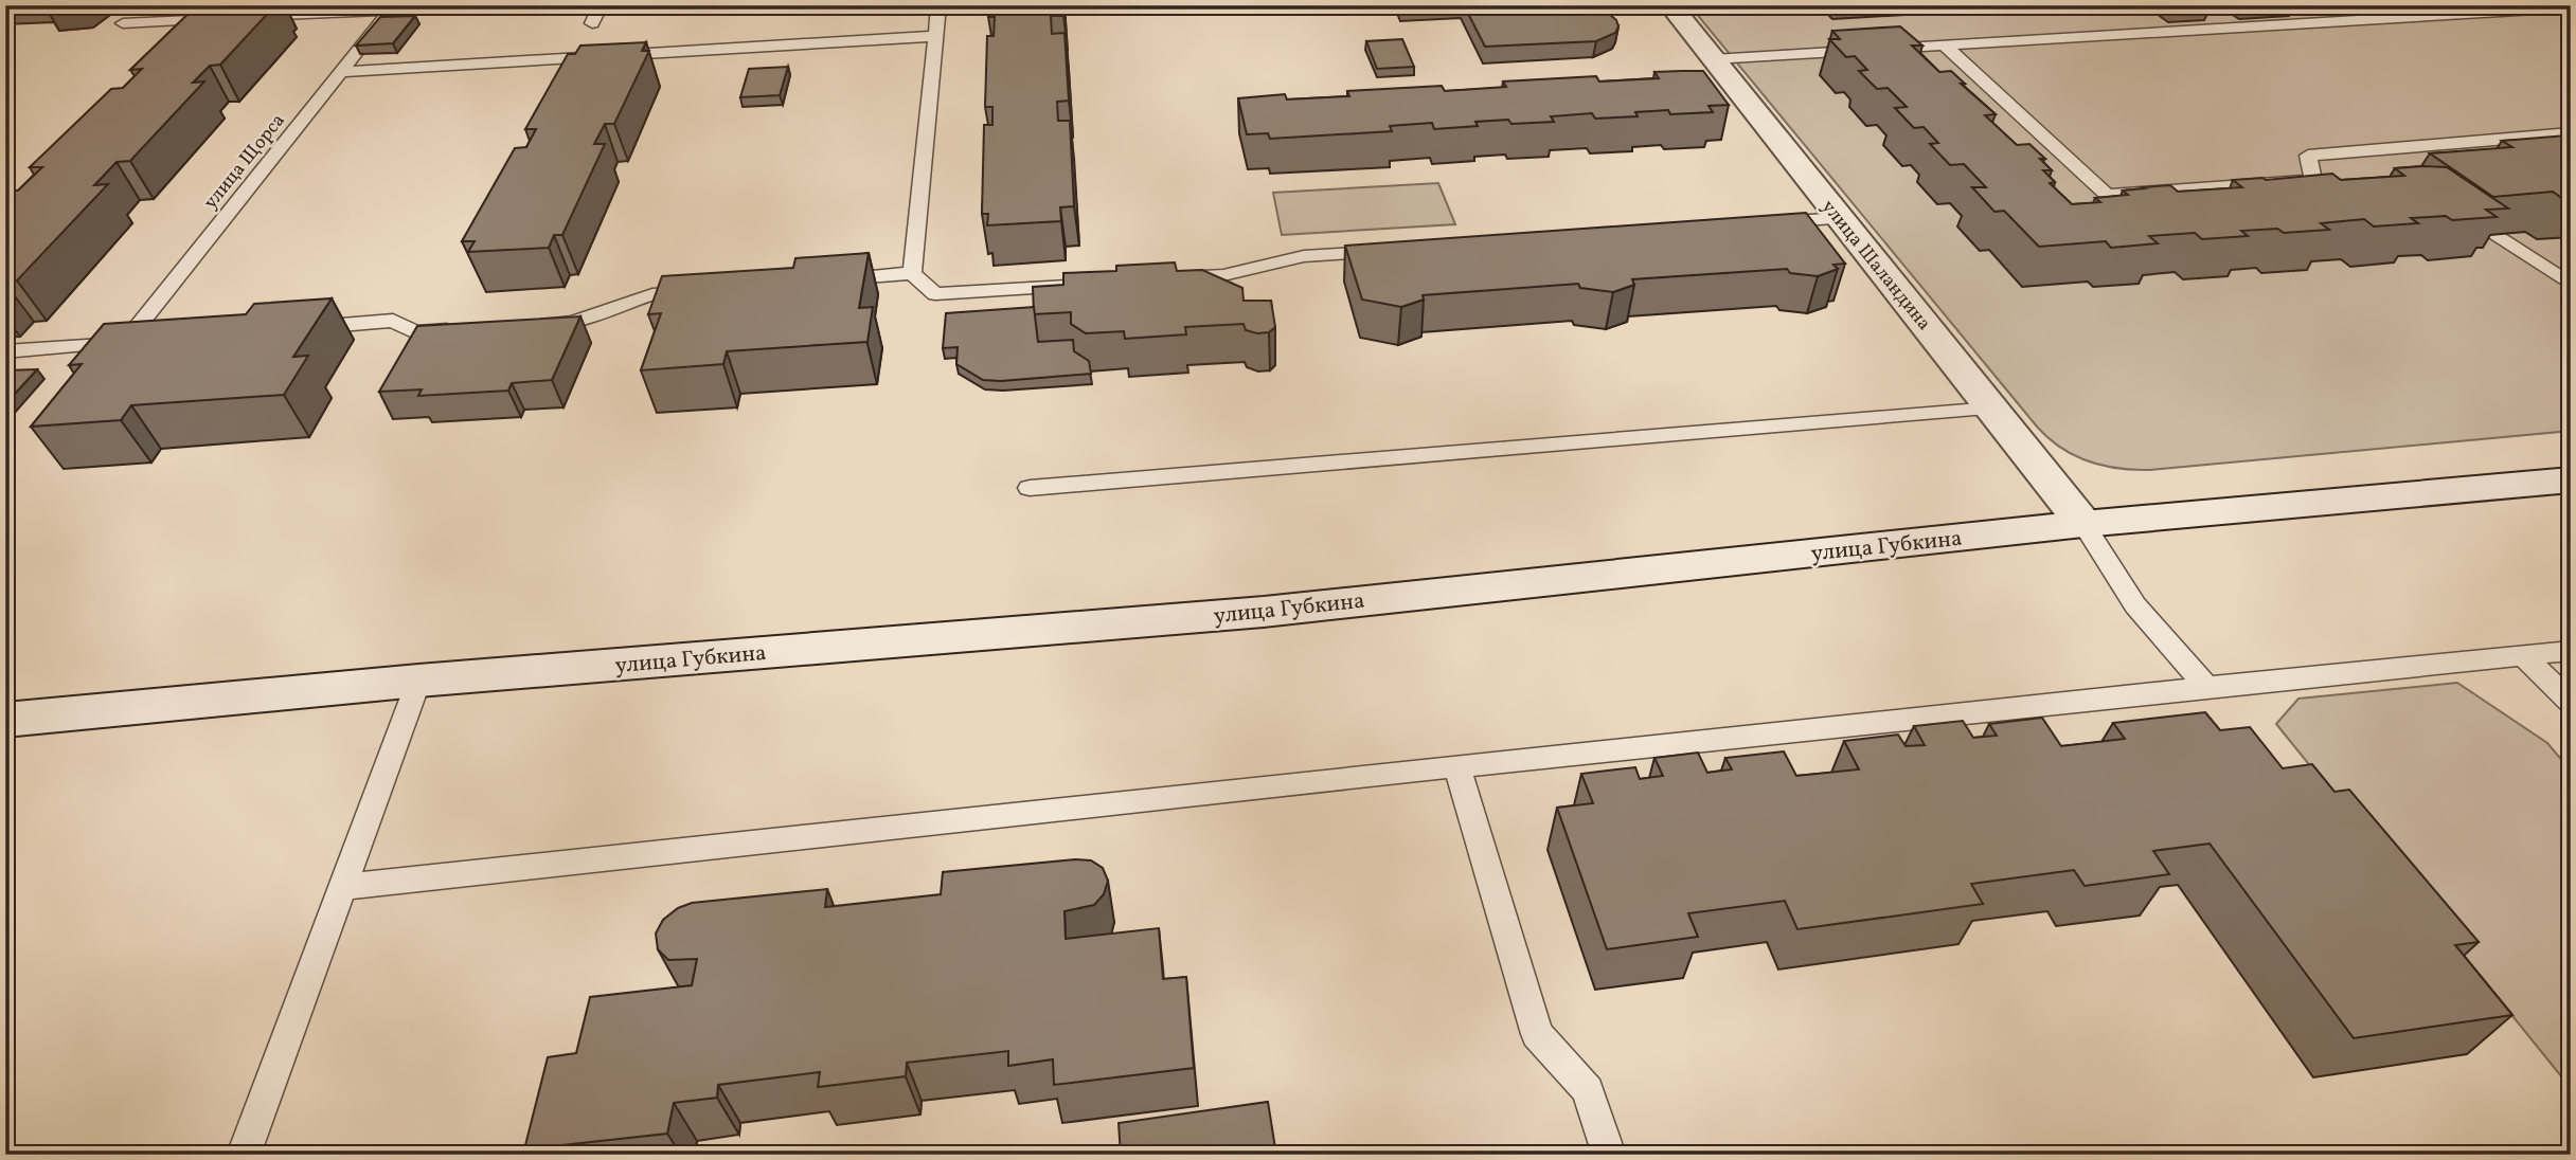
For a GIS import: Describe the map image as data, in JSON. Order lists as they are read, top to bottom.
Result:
{
  "streets": {
    "main road": ["улица Шаландина", "улица Губкина"],
    "lane": ["улица Щорса"]
  },
  "crossings": [
    ["улица Шаландина", "улица Губкина"]
  ]
}
